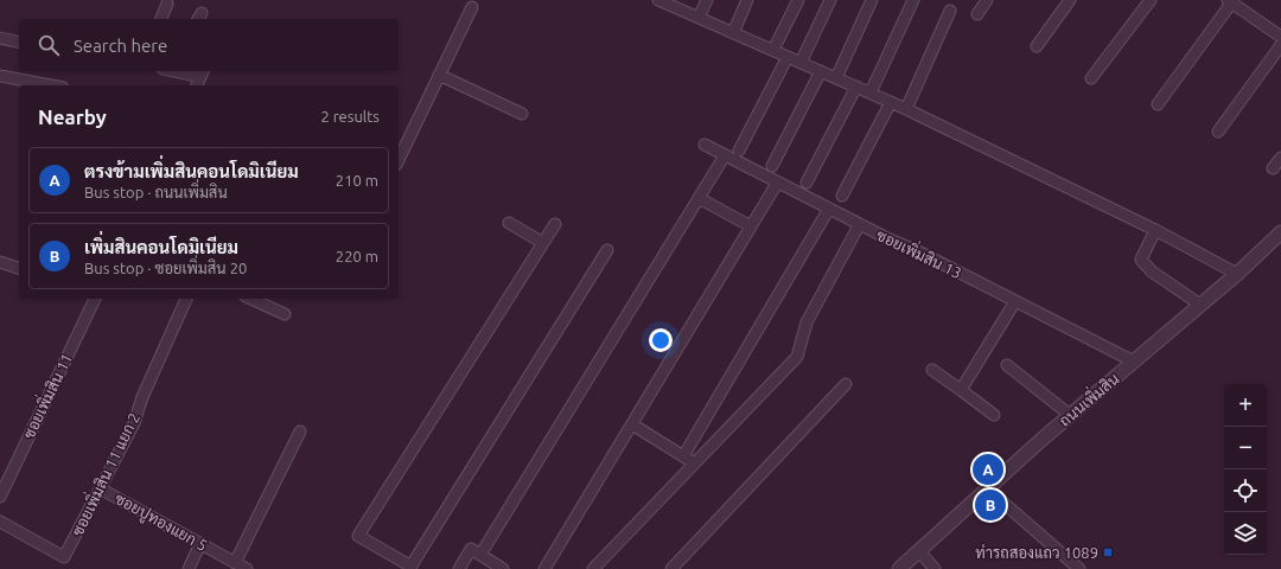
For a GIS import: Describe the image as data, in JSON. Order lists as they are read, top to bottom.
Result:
{
  "streets": {
    "street": [
      "ซอยเพิ่มสิน 13",
      "ซอยเพิ่มสิน 11",
      "ถนนเพิ่มสิน",
      "ซอยเพิ่มสิน 11 แยก 2",
      "ซอยปูทองแยก 5"
    ]
  },
  "crossings": [
    ["ซอยเพิ่มสิน 13", "ถนนเพิ่มสิน"],
    ["ซอยเพิ่มสิน 11 แยก 2", "ซอยปูทองแยก 5"]
  ],
  "places": {
    "transit": ["ท่ารถสองแถว 1089"]
  },
  "page": {
    "search": "Search here",
    "heading": ["Nearby", "2 results"],
    "list": [
      {
        "mark": "A",
        "name": "ตรงข้ามเพิ่มสินคอนโดมิเนียม",
        "note": "Bus stop · ถนนเพิ่มสิน",
        "value": "210 m"
      },
      {
        "mark": "B",
        "name": "เพิ่มสินคอนโดมิเนียม",
        "note": "Bus stop · ซอยเพิ่มสิน 20",
        "value": "220 m"
      }
    ],
    "map_buttons": ["+", "−"],
    "pins": ["A", "B"]
  }
}
